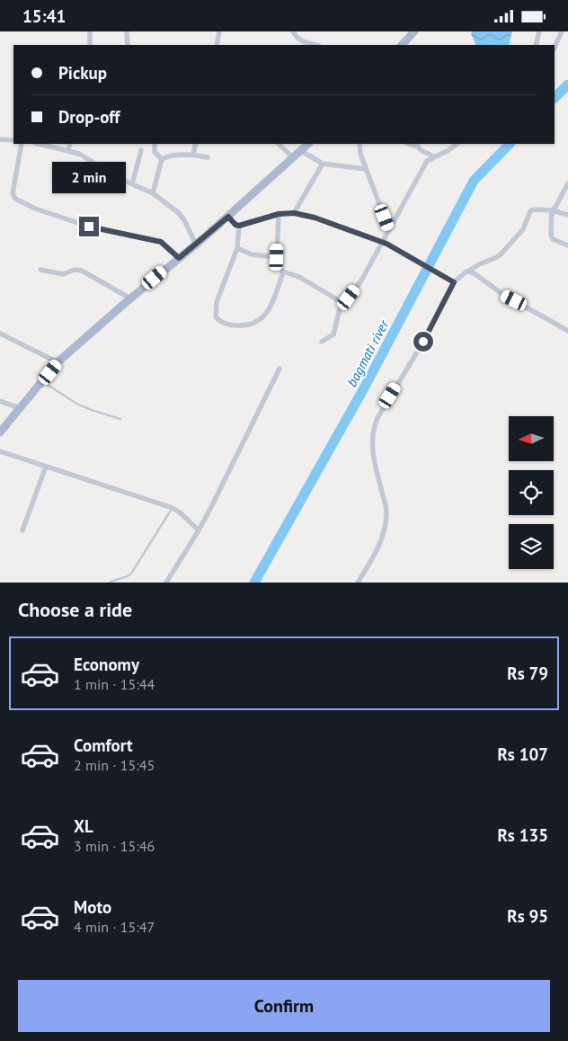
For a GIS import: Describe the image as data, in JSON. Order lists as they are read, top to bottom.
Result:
{
  "water": ["bagmati river"],
  "north": "left",
  "page": {
    "status": "15:41",
    "banner": ["Pickup", "Drop-off"],
    "bubble": "2 min",
    "heading": "Choose a ride",
    "list": [
      {
        "name": "Economy",
        "note": "1 min · 15:44",
        "value": "Rs 79"
      },
      {
        "name": "Comfort",
        "note": "2 min · 15:45",
        "value": "Rs 107"
      },
      {
        "name": "XL",
        "note": "3 min · 15:46",
        "value": "Rs 135"
      },
      {
        "name": "Moto",
        "note": "4 min · 15:47",
        "value": "Rs 95"
      }
    ],
    "buttons": "Confirm"
  }
}
